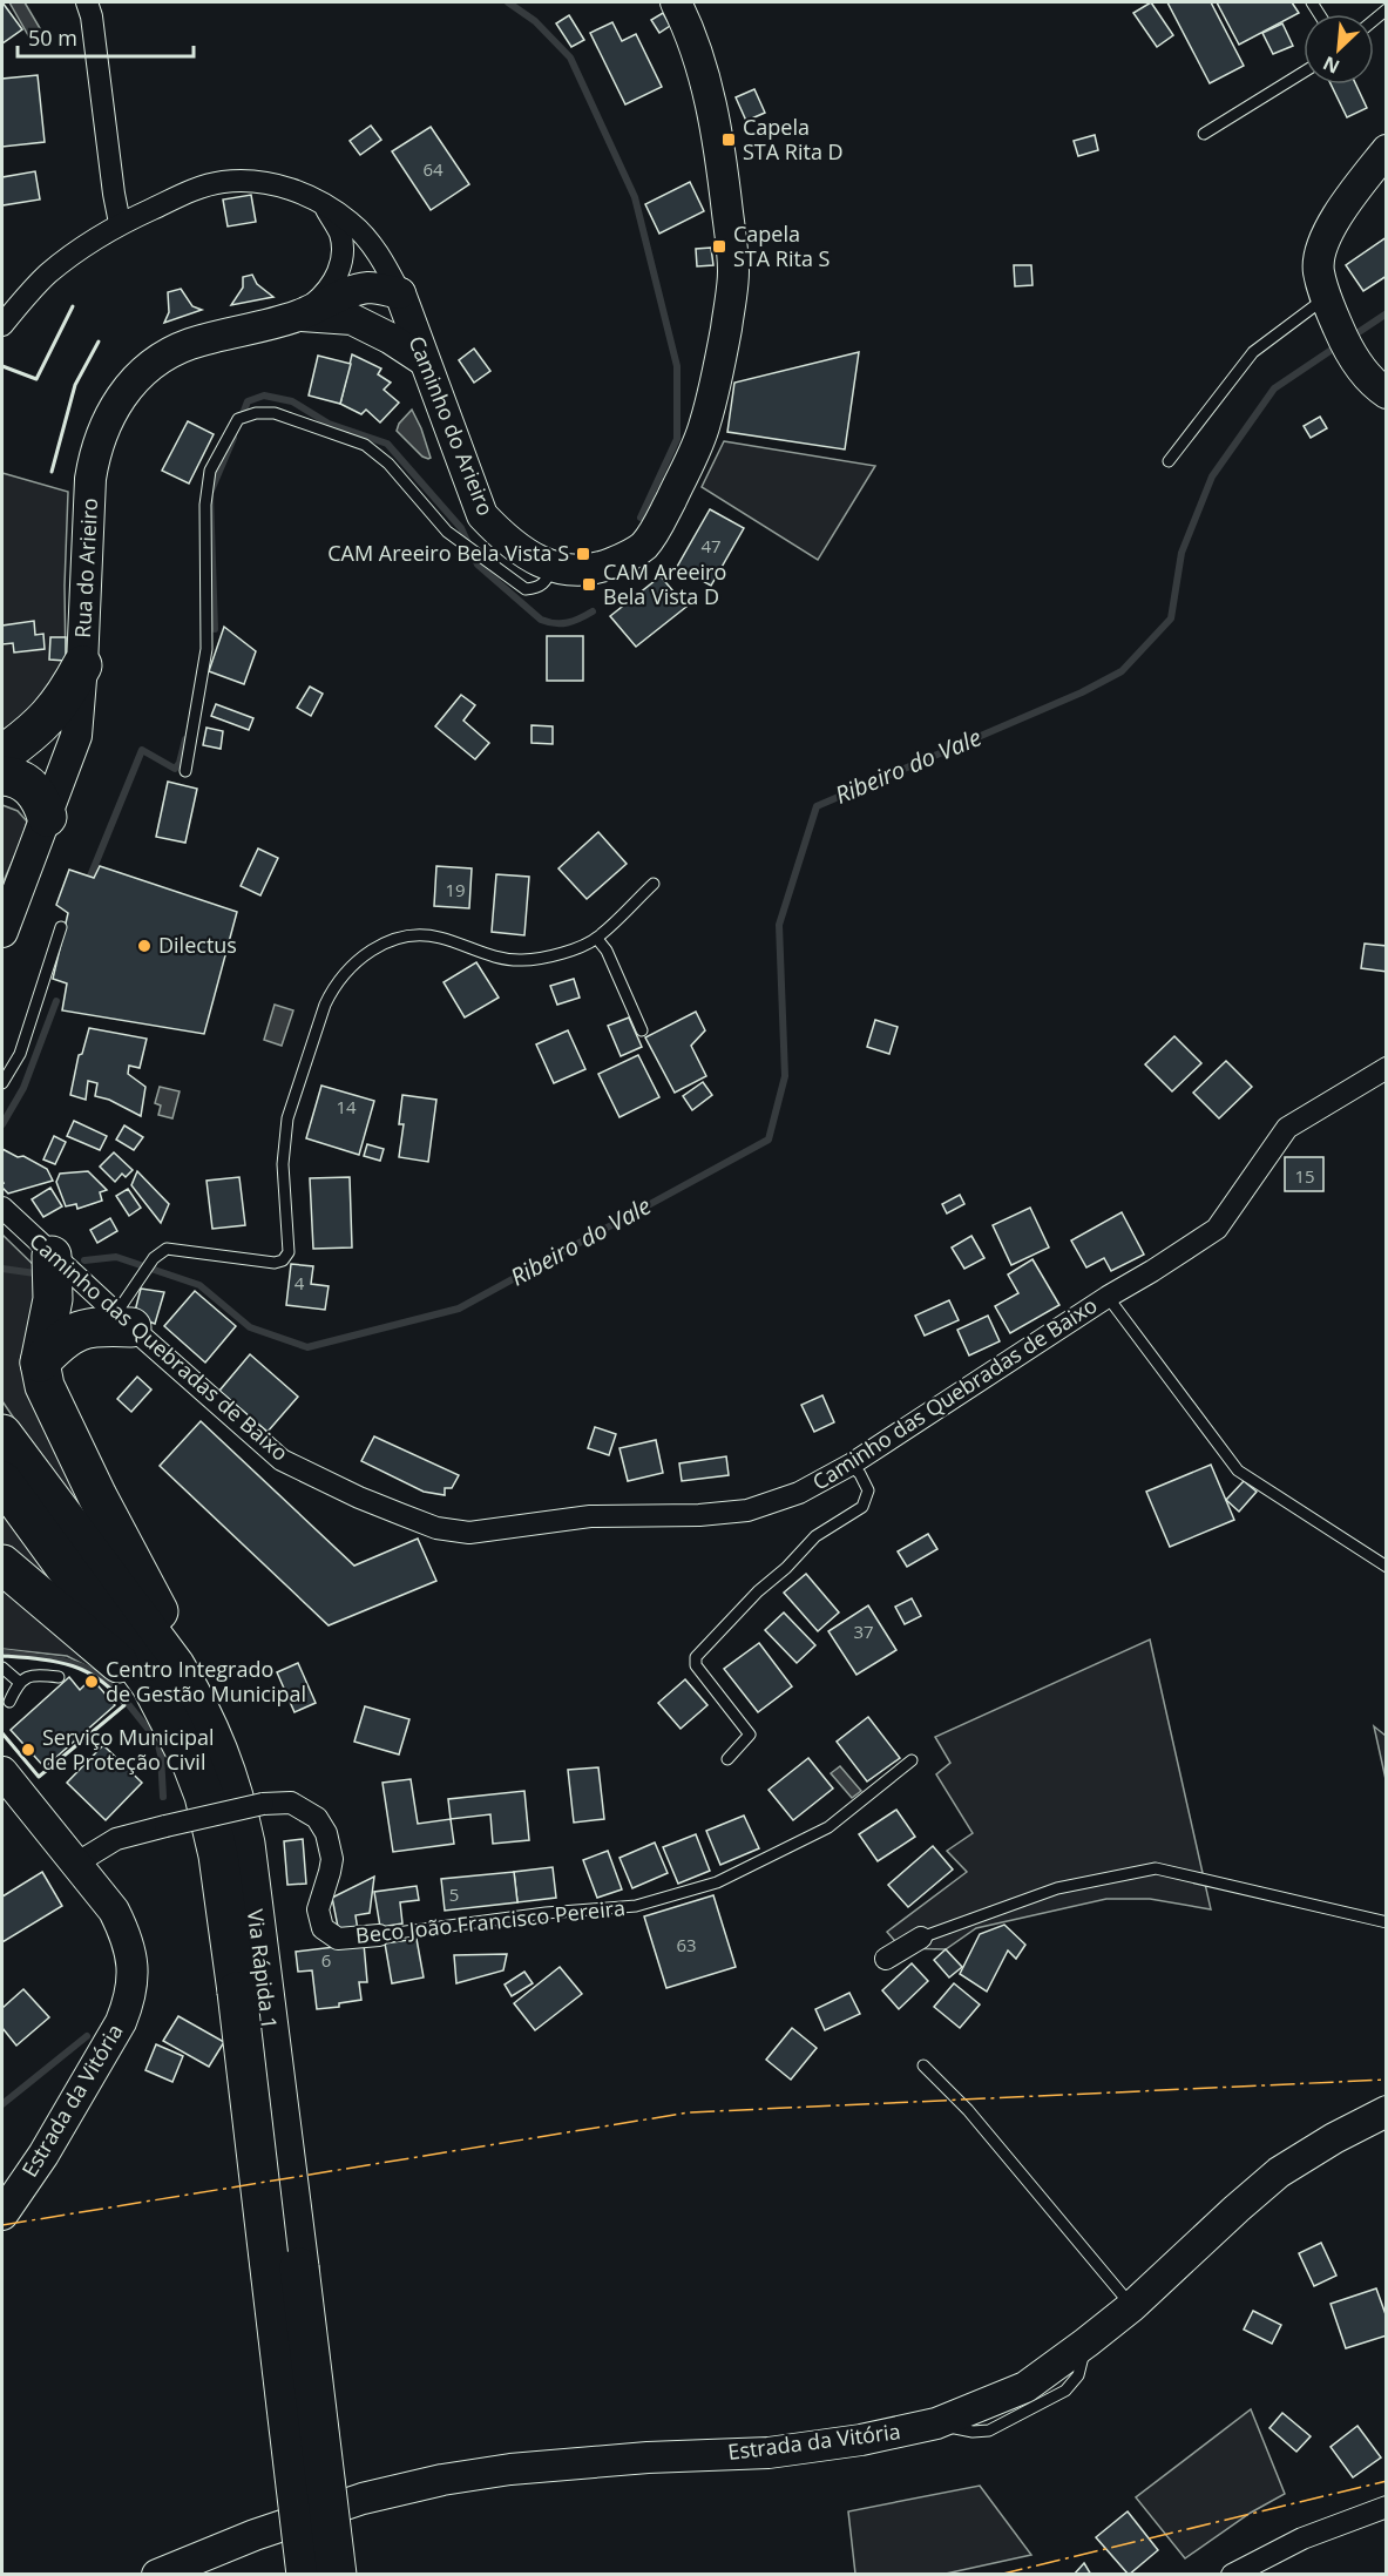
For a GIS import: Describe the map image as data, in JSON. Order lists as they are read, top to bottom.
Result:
{
  "streets": {
    "highway": ["Via Rápida 1"],
    "main road": ["Caminho do Arieiro", "Rua do Arieiro", "Estrada da Vitória"],
    "street": ["Caminho das Quebradas de Baixo", "Beco João Francisco Pereira"]
  },
  "crossings": [
    ["Caminho do Arieiro", "Rua do Arieiro"],
    ["Beco João Francisco Pereira", "Estrada da Vitória"]
  ],
  "water": ["Ribeiro do Vale"],
  "places": {
    "transit": [
      "Capela STA Rita D",
      "Capela STA Rita S",
      "CAM Areeiro Bela Vista S",
      "CAM Areeiro Bela Vista D"
    ],
    "other": ["Dilectus", "Centro Integrado de Gestão Municipal", "Serviço Municipal de Proteção Civil"]
  },
  "house_numbers": [
    "64",
    "47",
    "19",
    "14",
    "15",
    "4",
    "37",
    "5",
    "63",
    "6"
  ],
  "scale_bar": "50 m",
  "north": "bottom left"
}
